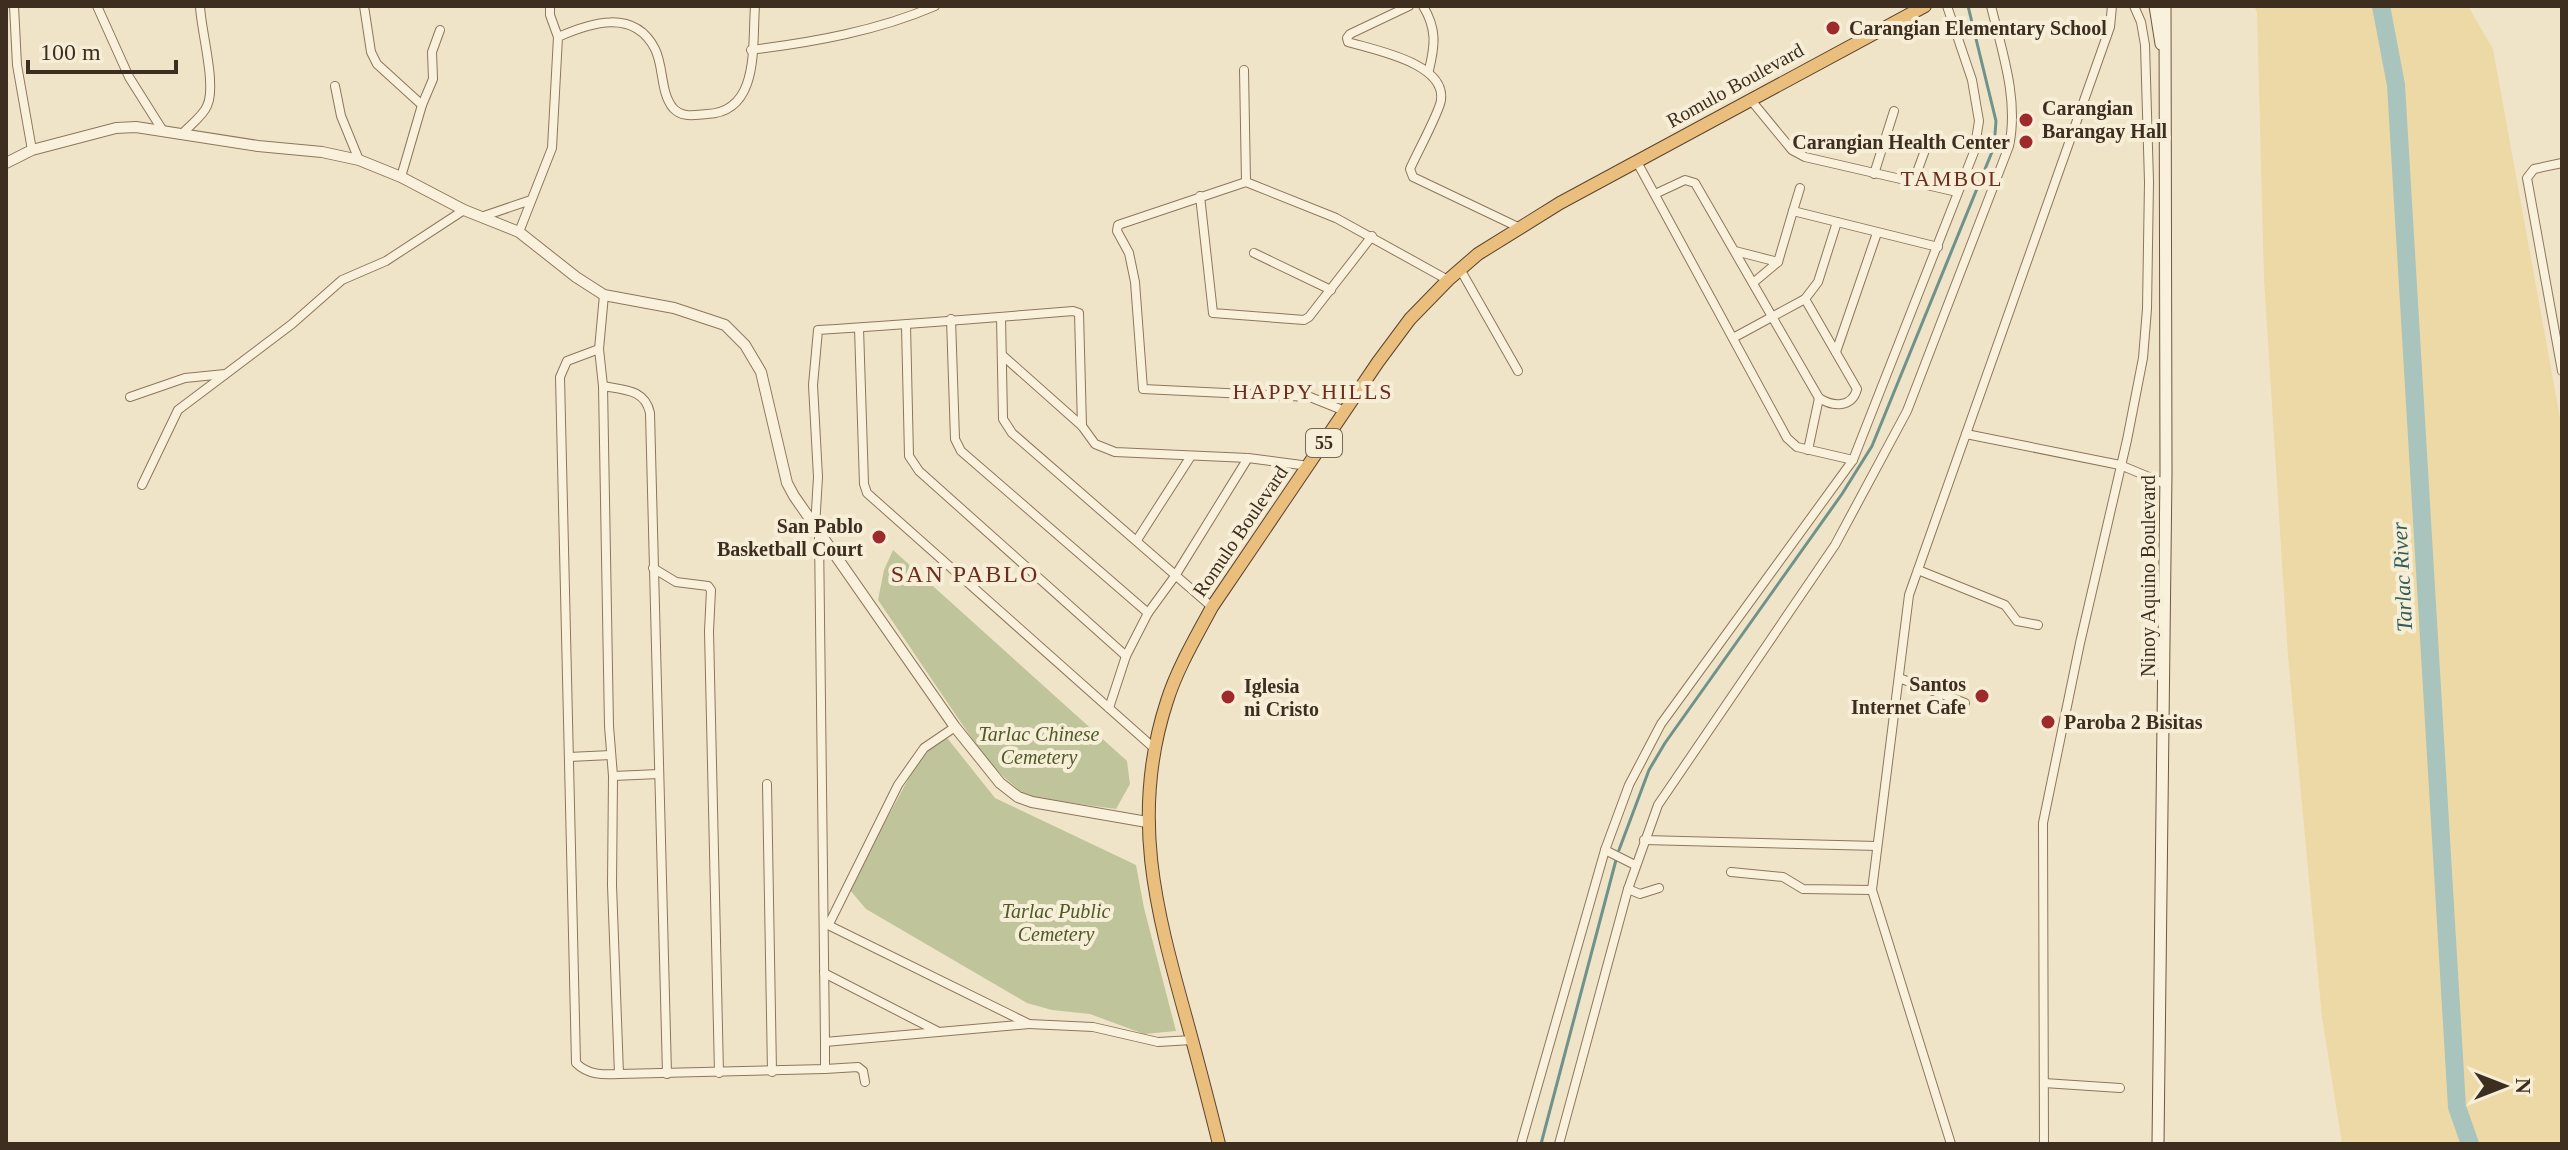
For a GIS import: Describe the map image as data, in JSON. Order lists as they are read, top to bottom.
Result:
{
  "streets": {
    "highway": ["Romulo Boulevard", "55"],
    "main road": ["Ninoy Aquino Boulevard"]
  },
  "districts": ["TAMBOL", "HAPPY HILLS", "SAN PABLO"],
  "water": ["Tarlac River"],
  "parks": ["Tarlac Chinese Cemetery", "Tarlac Public Cemetery"],
  "places": [
    "Carangian Elementary School",
    "Carangian Barangay Hall",
    "Carangian Health Center",
    "San Pablo Basketball Court",
    "Santos Internet Cafe",
    "Iglesia ni Cristo",
    "Paroba 2 Bisitas"
  ],
  "scale_bar": "100 m",
  "north": "right"
}
